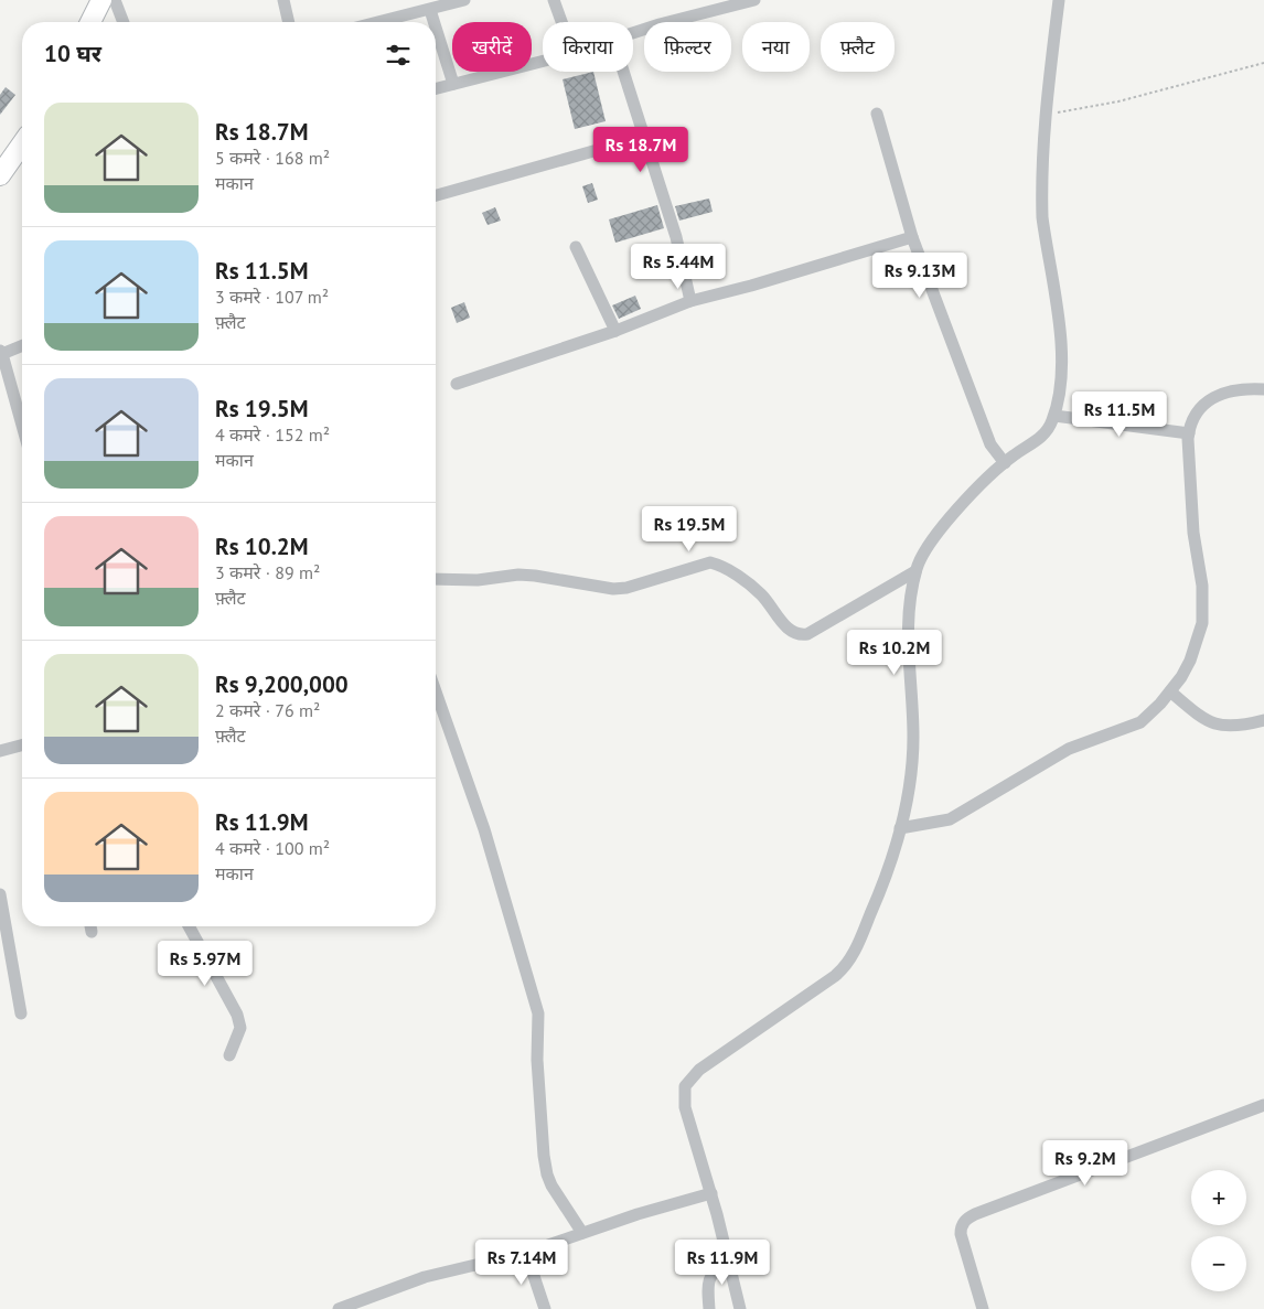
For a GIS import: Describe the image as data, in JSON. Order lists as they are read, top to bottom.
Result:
{
  "page": {
    "chip": [
      "खरीदें",
      "किराया",
      "फ़िल्टर",
      "नया",
      "फ़्लैट"
    ],
    "heading": "10 घर",
    "list": [
      {
        "name": "Rs 18.7M",
        "note": "5 कमरे · 168 m² · मकान"
      },
      {
        "name": "Rs 11.5M",
        "note": "3 कमरे · 107 m² · फ़्लैट"
      },
      {
        "name": "Rs 19.5M",
        "note": "4 कमरे · 152 m² · मकान"
      },
      {
        "name": "Rs 10.2M",
        "note": "3 कमरे · 89 m² · फ़्लैट"
      },
      {
        "name": "Rs 9,200,000",
        "note": "2 कमरे · 76 m² · फ़्लैट"
      },
      {
        "name": "Rs 11.9M",
        "note": "4 कमरे · 100 m² · मकान"
      }
    ],
    "price": [
      "Rs 18.7M",
      "Rs 5.44M",
      "Rs 9.13M",
      "Rs 11.5M",
      "Rs 19.5M",
      "Rs 10.2M",
      "Rs 5.97M",
      "Rs 9.2M",
      "Rs 7.14M",
      "Rs 11.9M"
    ],
    "map_buttons": ["+", "−"]
  }
}
